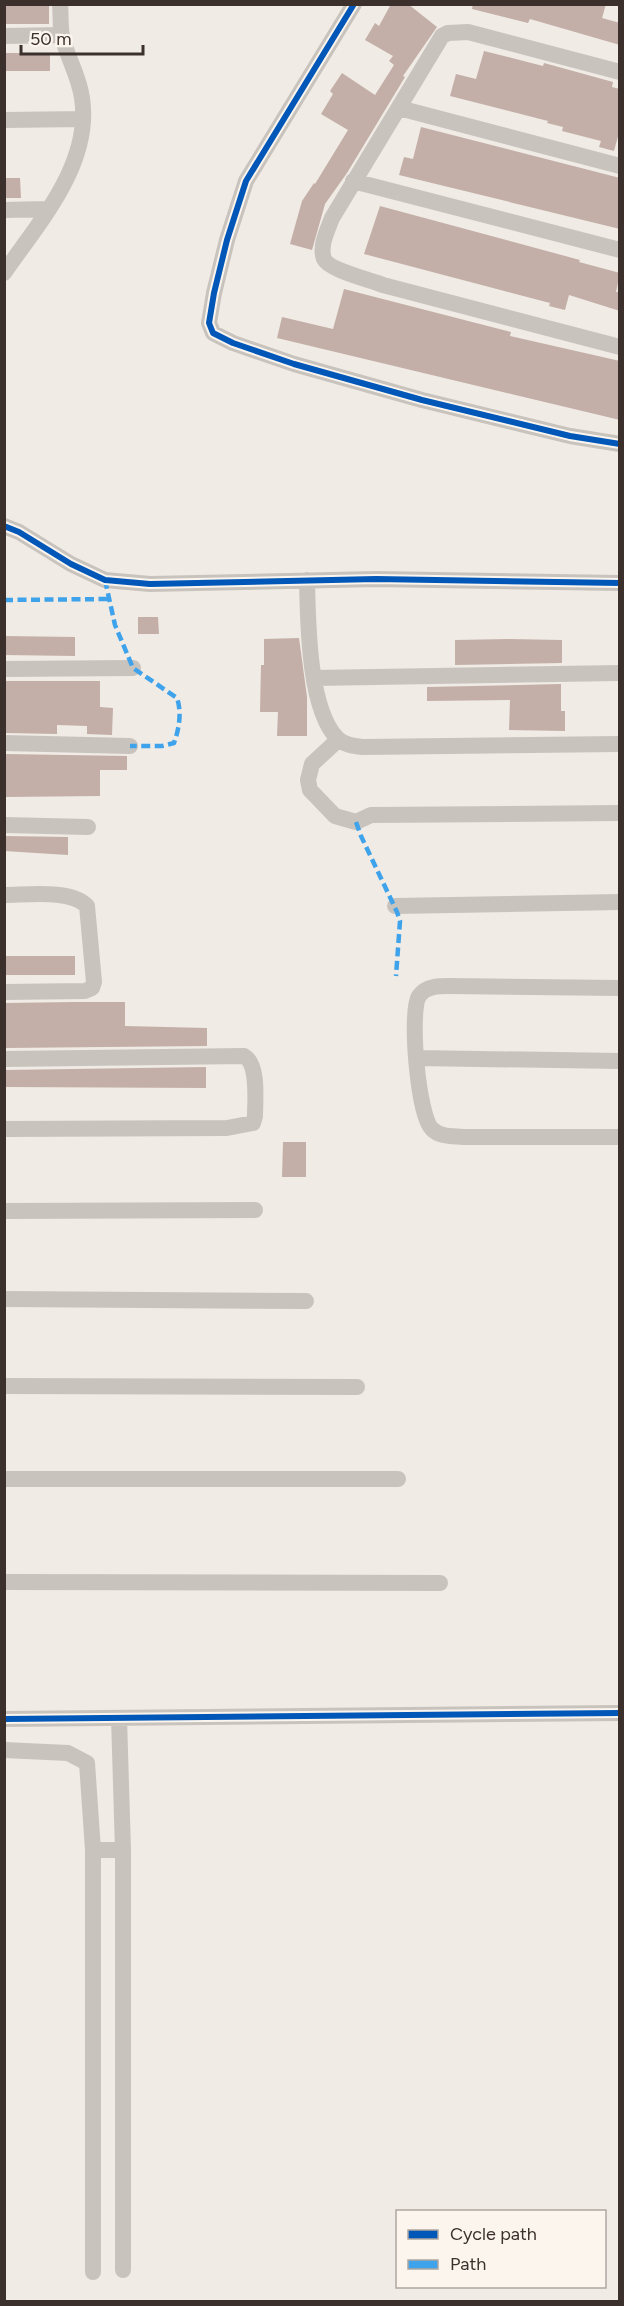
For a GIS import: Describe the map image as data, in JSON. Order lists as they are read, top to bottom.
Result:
{
  "legend": ["Cycle path", "Path"],
  "scale_bar": "50 m"
}
